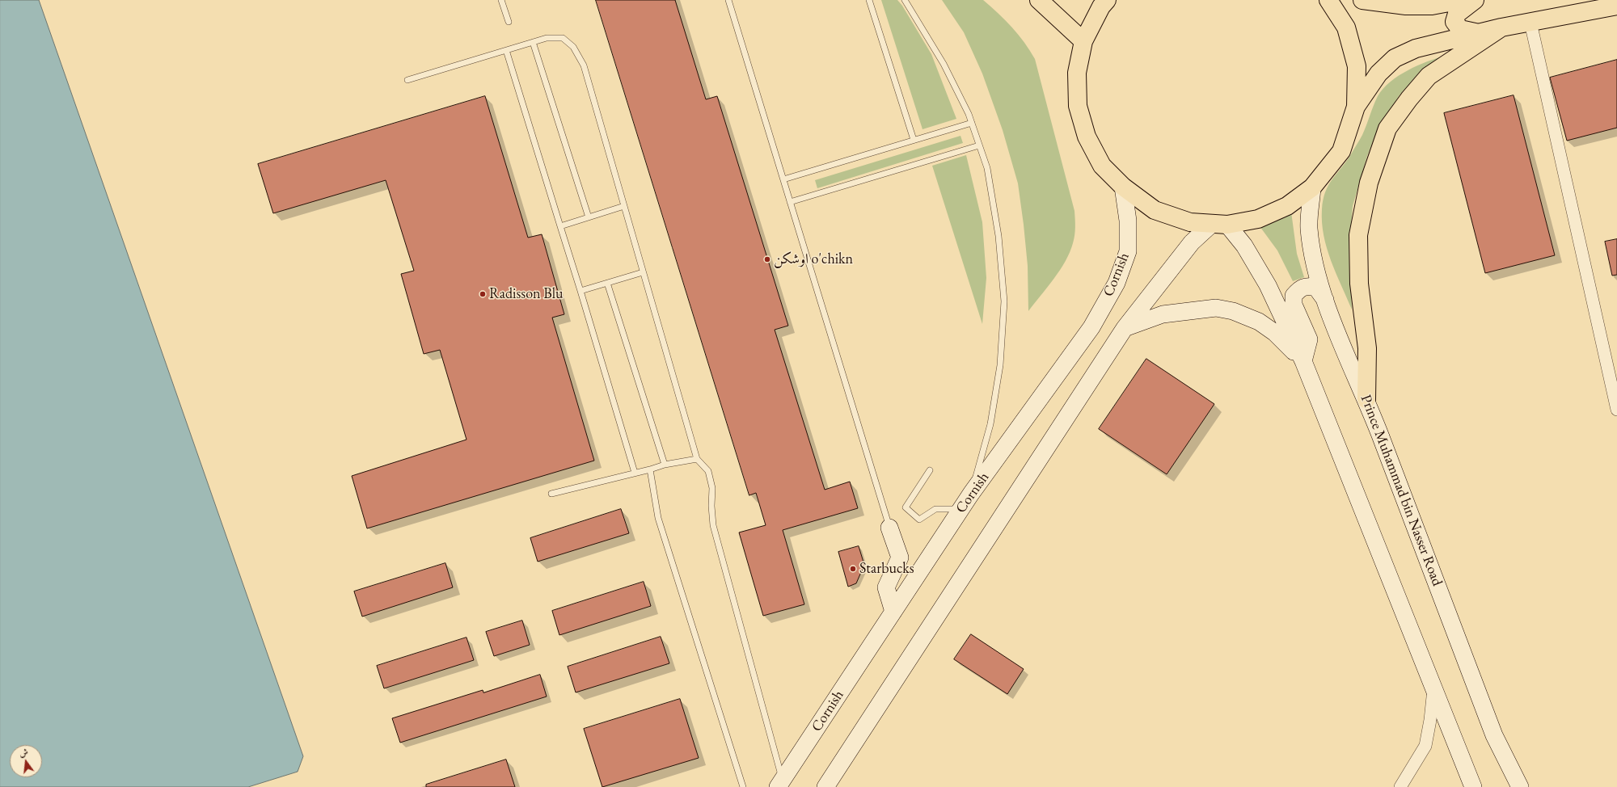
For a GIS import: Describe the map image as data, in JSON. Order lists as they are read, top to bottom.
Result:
{
  "streets": {
    "main road": ["Cornish", "Prince Muhammad bin Nasser Road"]
  },
  "places": ["اوشكن o'chikn", "Radisson Blu", "Starbucks"],
  "north": "top"
}
